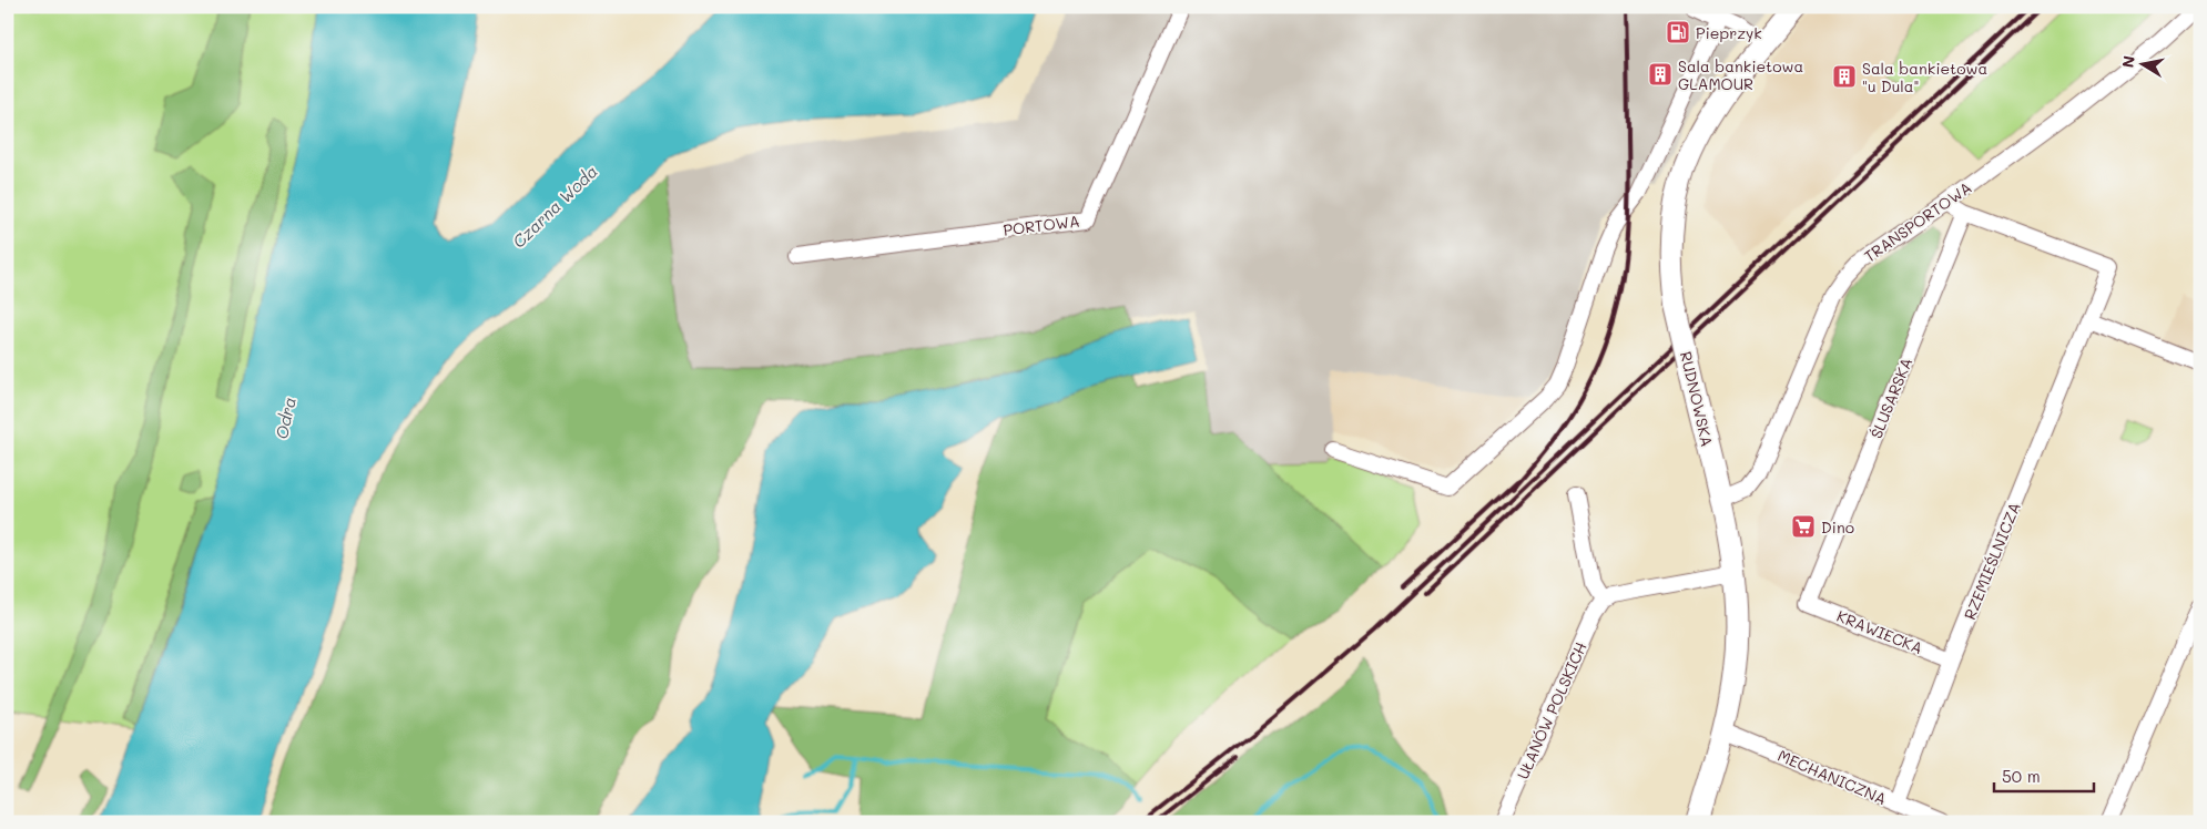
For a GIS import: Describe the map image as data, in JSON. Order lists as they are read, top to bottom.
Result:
{
  "streets": {
    "main road": ["RUDNOWSKA"],
    "street": [
      "TRANSPORTOWA",
      "PORTOWA",
      "ŚLUSARSKA",
      "RZEMIEŚLNICZA",
      "KRAWIECKA",
      "UŁANÓW POLSKICH",
      "MECHANICZNA"
    ]
  },
  "crossings": [
    ["TRANSPORTOWA", "RUDNOWSKA"],
    ["ŚLUSARSKA", "RZEMIEŚLNICZA"],
    ["ŚLUSARSKA", "KRAWIECKA"],
    ["RUDNOWSKA", "MECHANICZNA"],
    ["RZEMIEŚLNICZA", "KRAWIECKA"],
    ["RZEMIEŚLNICZA", "MECHANICZNA"]
  ],
  "water": ["Czarna Woda", "Odra"],
  "places": {
    "fuel station": ["Pieprzyk"],
    "building": ["Sala bankietowa GLAMOUR", "Sala bankietowa \"u Dula\""],
    "supermarket": ["Dino"]
  },
  "scale_bar": "50 m",
  "north": "left"
}
